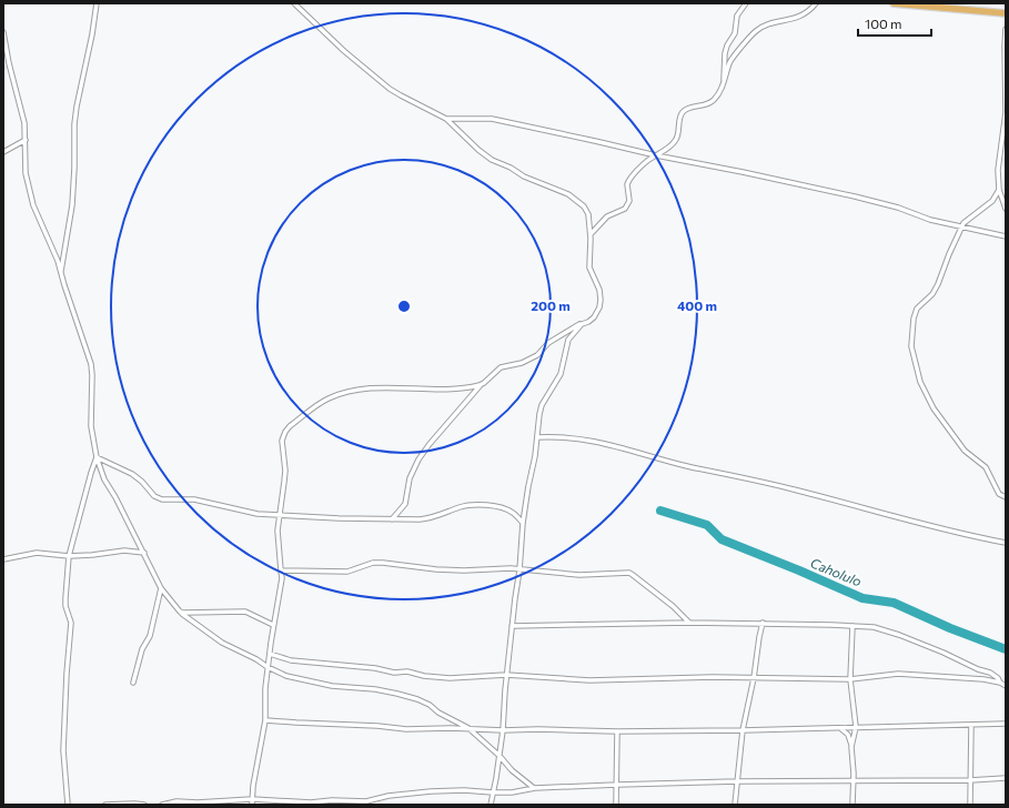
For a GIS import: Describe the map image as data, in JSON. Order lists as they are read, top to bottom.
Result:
{
  "water": ["Caholulo"],
  "scale_bar": "100 m",
  "rings": ["200 m", "400 m"]
}
